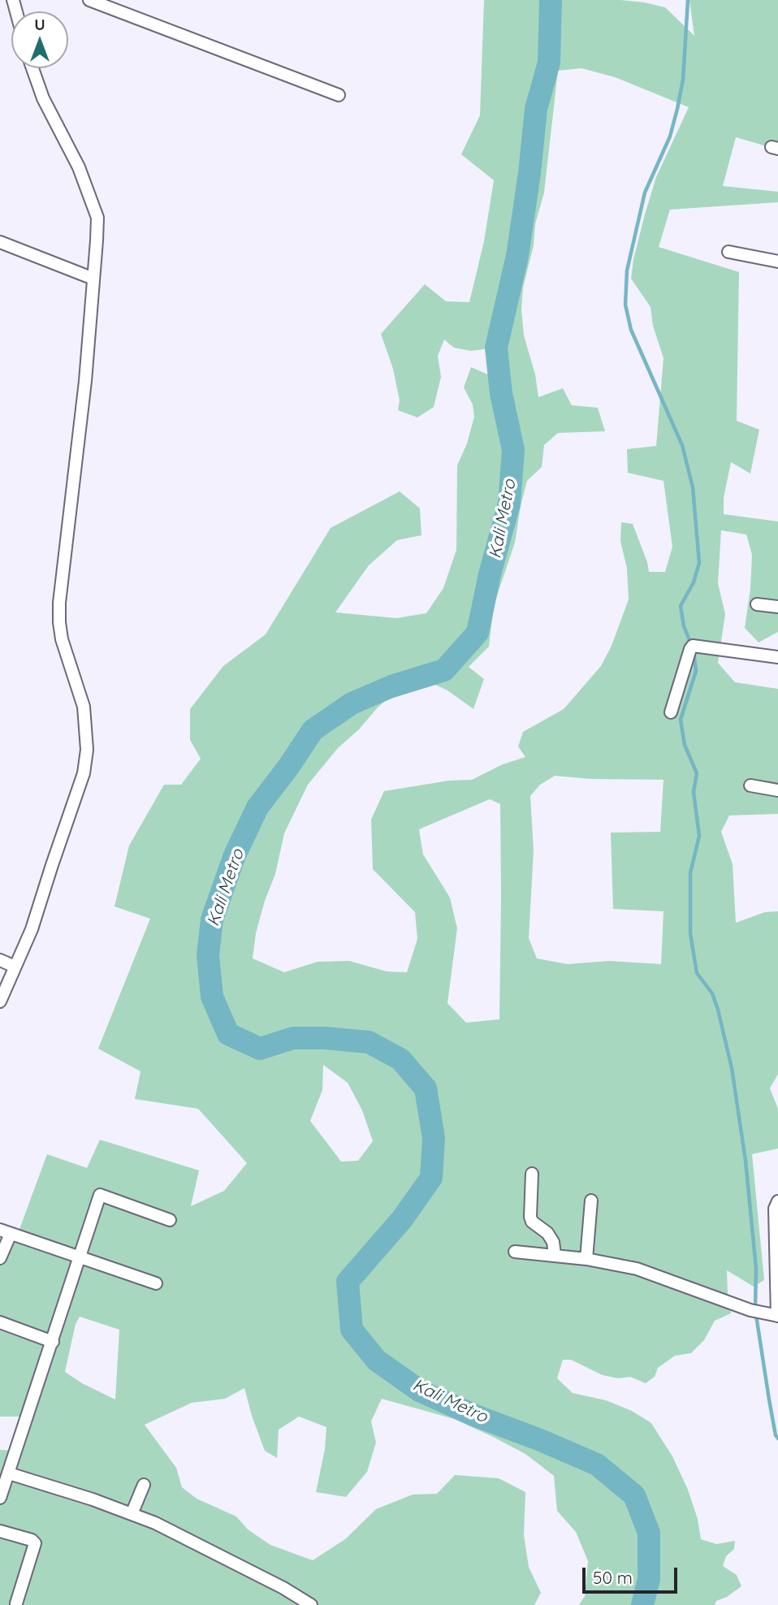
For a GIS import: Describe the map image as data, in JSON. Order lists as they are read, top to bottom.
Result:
{
  "water": ["Kali Metro"],
  "scale_bar": "50 m",
  "north": "top"
}
